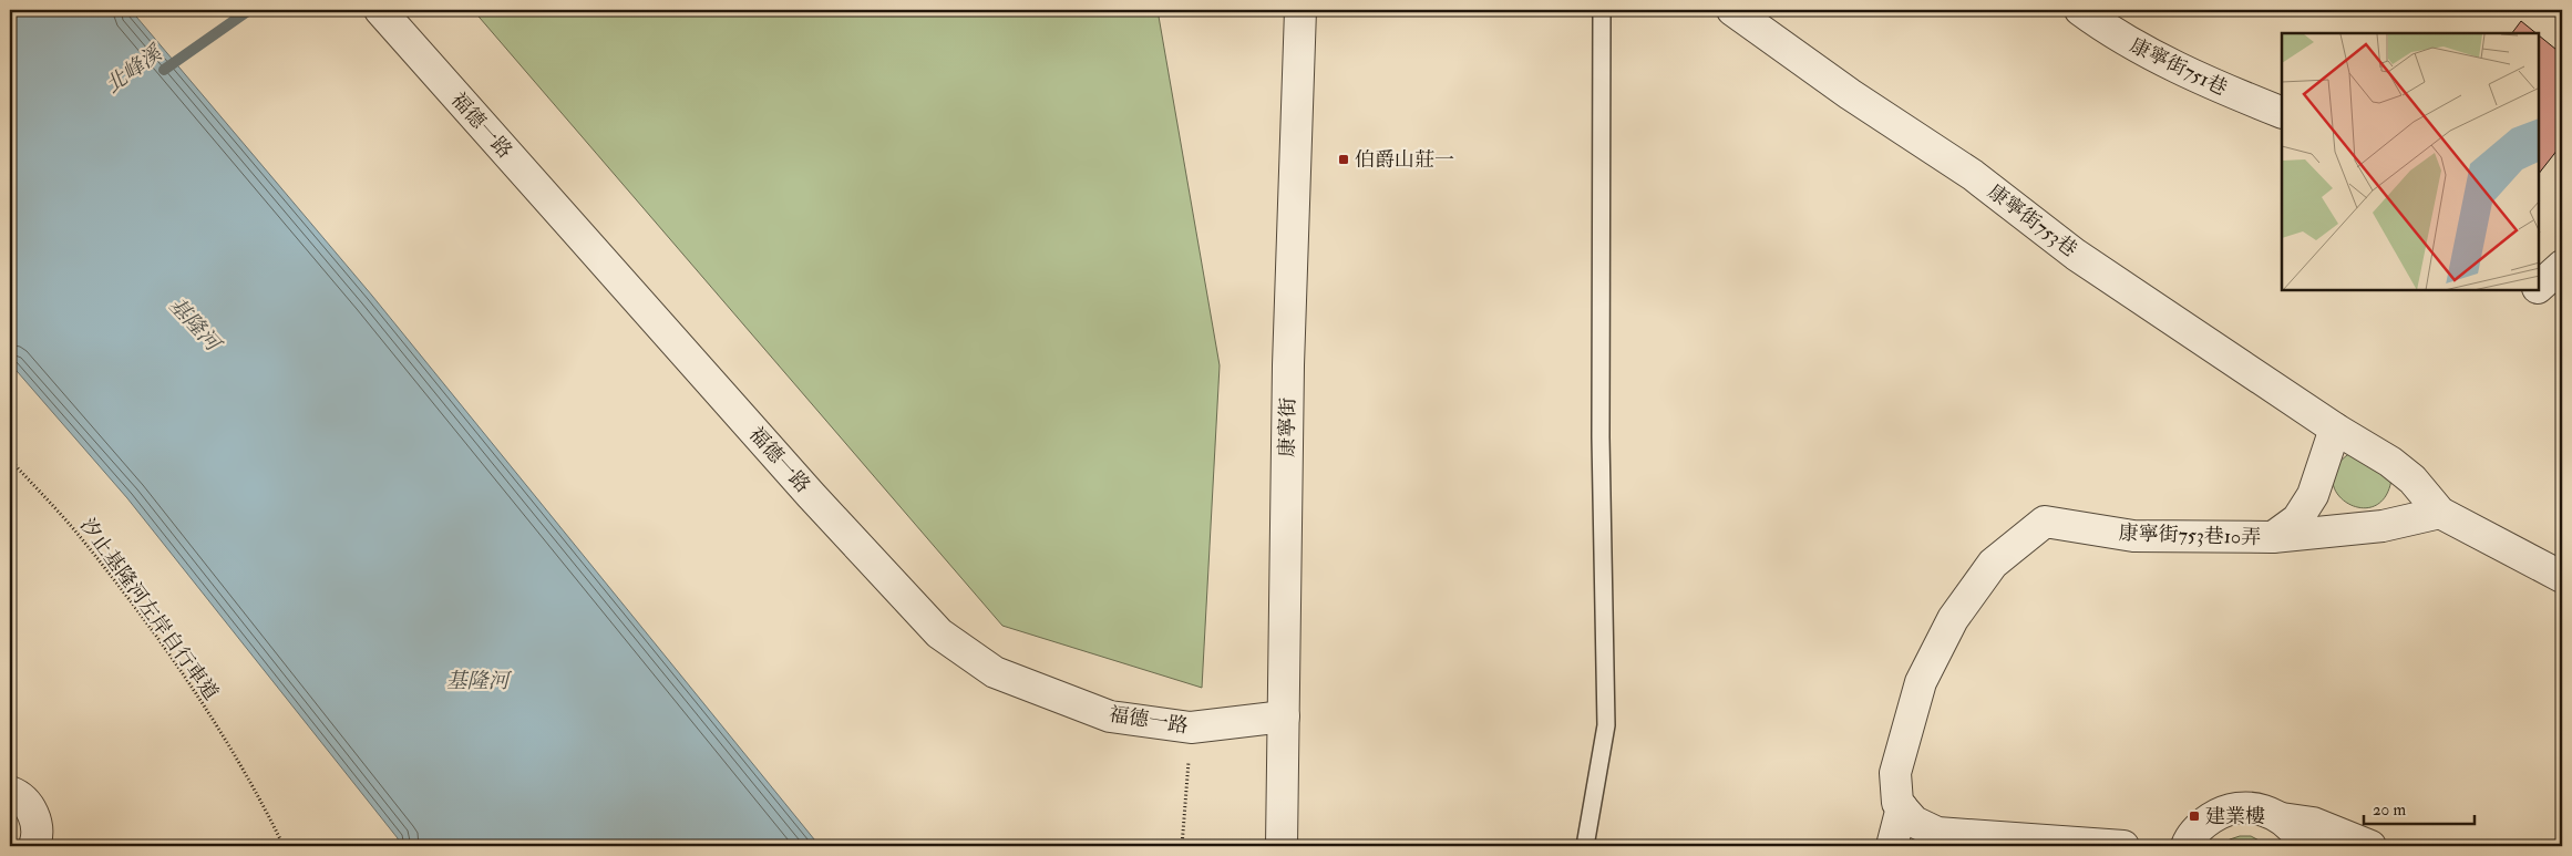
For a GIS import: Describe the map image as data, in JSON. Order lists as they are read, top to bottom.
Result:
{
  "streets": {
    "street": [
      "康寧街751巷",
      "福德一路",
      "康寧街753巷",
      "康寧街",
      "康寧街753巷10弄"
    ],
    "path": ["汐止基隆河左岸自行車道"]
  },
  "crossings": [
    ["福德一路", "康寧街"],
    ["康寧街753巷", "康寧街753巷10弄"]
  ],
  "water": ["北峰溪", "基隆河"],
  "places": {
    "transit": ["伯爵山莊一", "建業樓"]
  },
  "scale_bar": "20 m"
}
